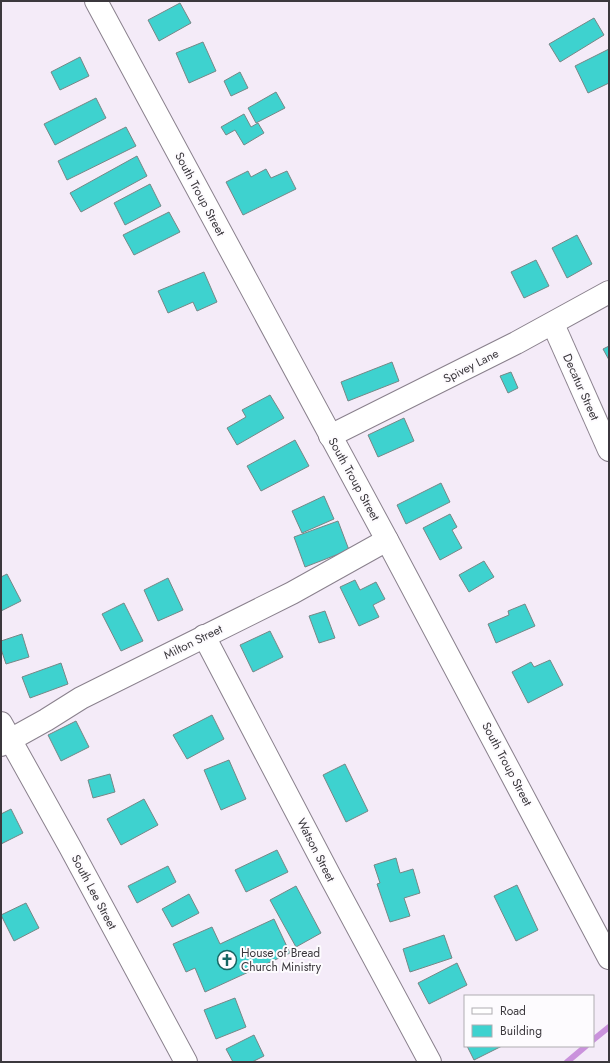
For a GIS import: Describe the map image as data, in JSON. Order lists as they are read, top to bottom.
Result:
{
  "streets": {
    "street": [
      "South Troup Street",
      "Spivey Lane",
      "Decatur Street",
      "Milton Street",
      "Watson Street",
      "South Lee Street"
    ]
  },
  "crossings": [
    ["South Troup Street", "Spivey Lane"],
    ["South Troup Street", "Milton Street"],
    ["Spivey Lane", "Decatur Street"],
    ["Milton Street", "Watson Street"],
    ["Milton Street", "South Lee Street"]
  ],
  "places": {
    "church": ["House of Bread Church Ministry"]
  },
  "legend": ["Road", "Building"]
}
